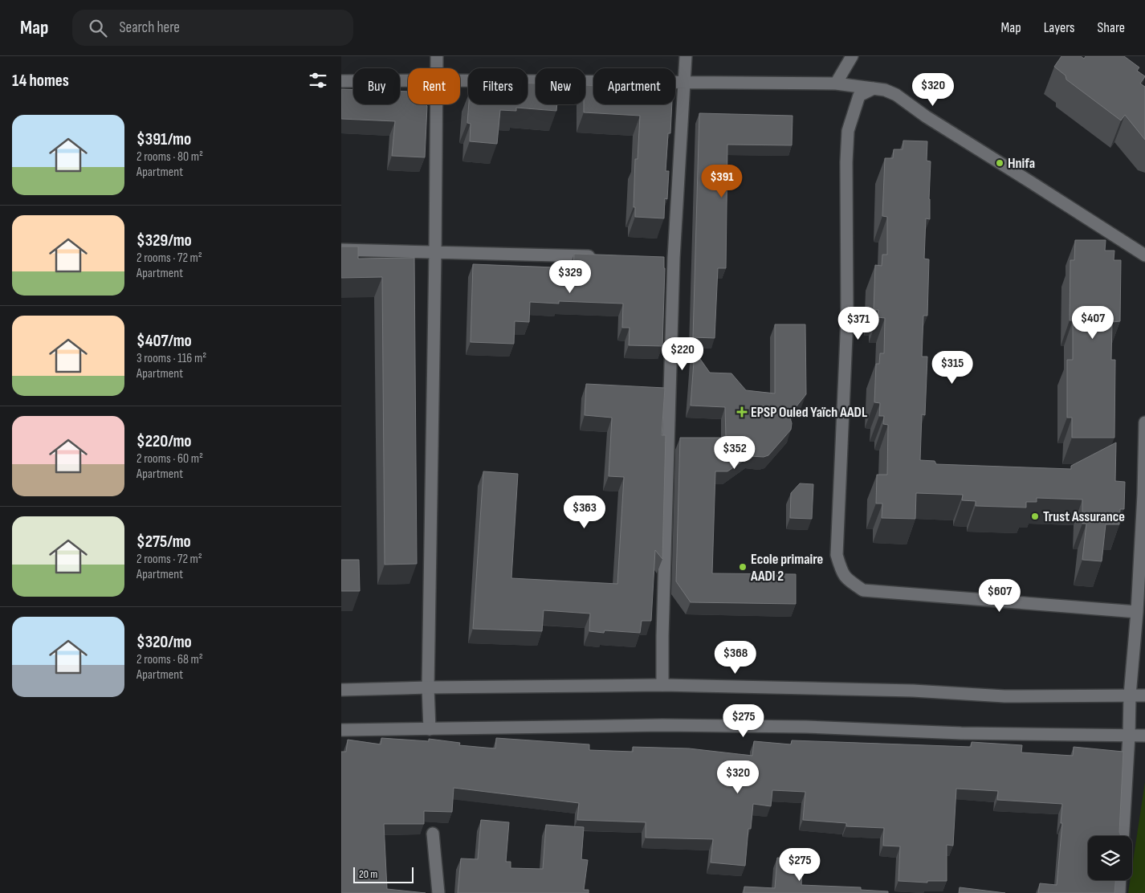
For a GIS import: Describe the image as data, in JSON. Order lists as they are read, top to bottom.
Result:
{
  "places": {
    "other": ["Hnifa", "Trust Assurance", "Ecole primaire AADl 2"],
    "health": ["EPSP Ouled Yaïch AADL"]
  },
  "scale_bar": "20 m",
  "page": {
    "header": "Map",
    "search": "Search here",
    "nav": ["Map", "Layers", "Share"],
    "heading": "14 homes",
    "chip": [
      "Buy",
      "Rent",
      "Filters",
      "New",
      "Apartment"
    ],
    "price": [
      "$320",
      "$391",
      "$329",
      "$407",
      "$371",
      "$220",
      "$315",
      "$352",
      "$363",
      "$607",
      "$368",
      "$275",
      "$320",
      "$275"
    ],
    "list": [
      {
        "name": "$391/mo",
        "note": "2 rooms · 80 m² · Apartment"
      },
      {
        "name": "$329/mo",
        "note": "2 rooms · 72 m² · Apartment"
      },
      {
        "name": "$407/mo",
        "note": "3 rooms · 116 m² · Apartment"
      },
      {
        "name": "$220/mo",
        "note": "2 rooms · 60 m² · Apartment"
      },
      {
        "name": "$275/mo",
        "note": "2 rooms · 72 m² · Apartment"
      },
      {
        "name": "$320/mo",
        "note": "2 rooms · 68 m² · Apartment"
      }
    ],
    "scale": "20 m"
  }
}
